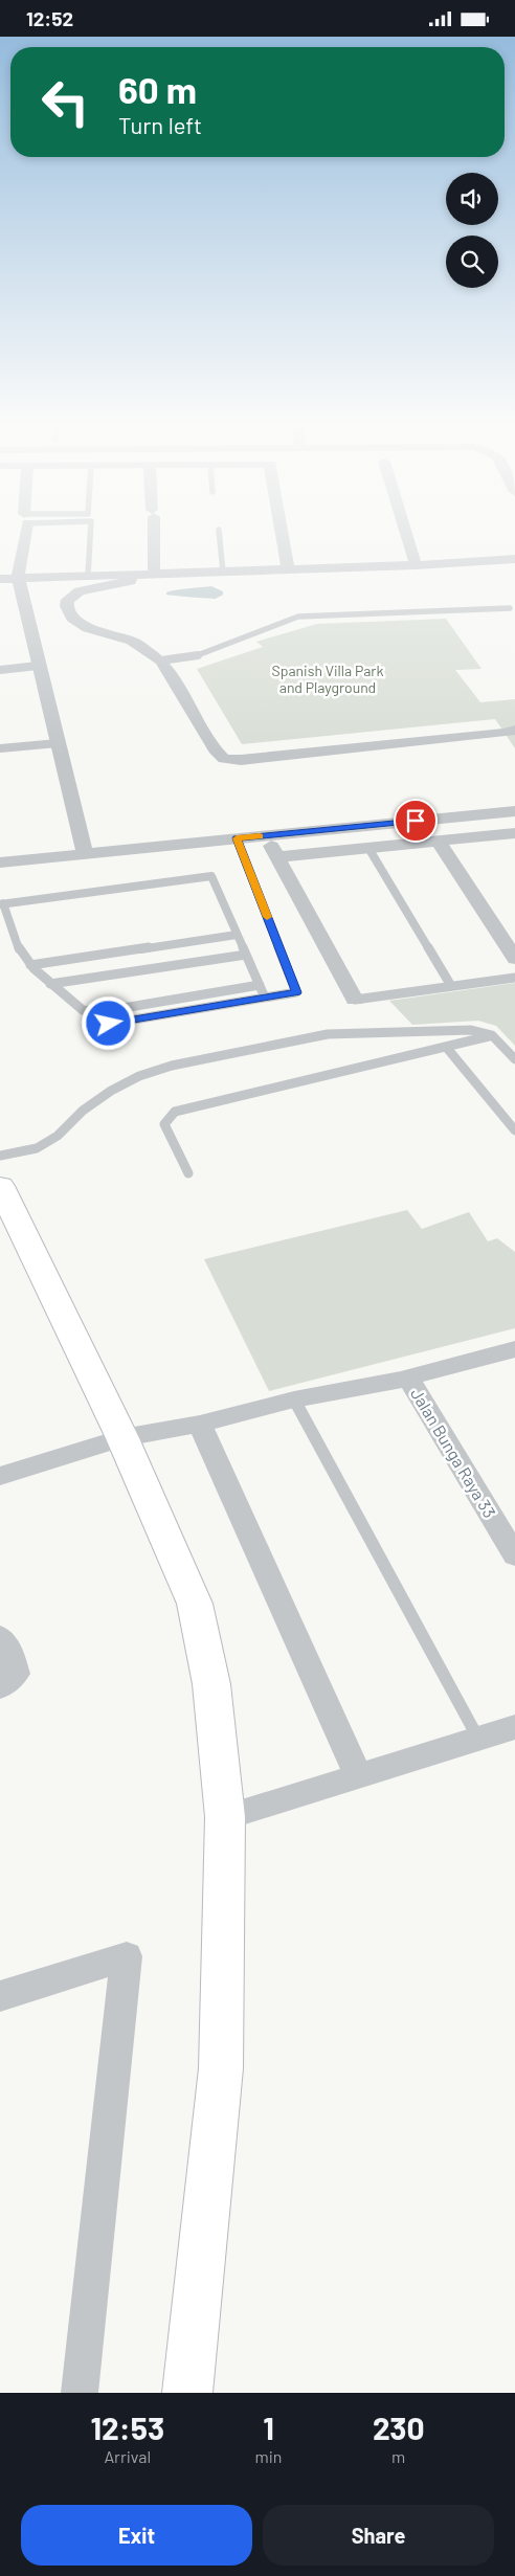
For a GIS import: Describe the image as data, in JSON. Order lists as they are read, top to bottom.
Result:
{
  "streets": {
    "street": ["Jalan Bunga Raya 33"]
  },
  "parks": ["Spanish Villa Park and Playground"],
  "page": {
    "status": "12:52",
    "turn": ["60 m", "Turn left"],
    "eta": [
      "12:53",
      "Arrival",
      "1",
      "min",
      "230",
      "m"
    ],
    "buttons": ["Exit", "Share"]
  }
}
